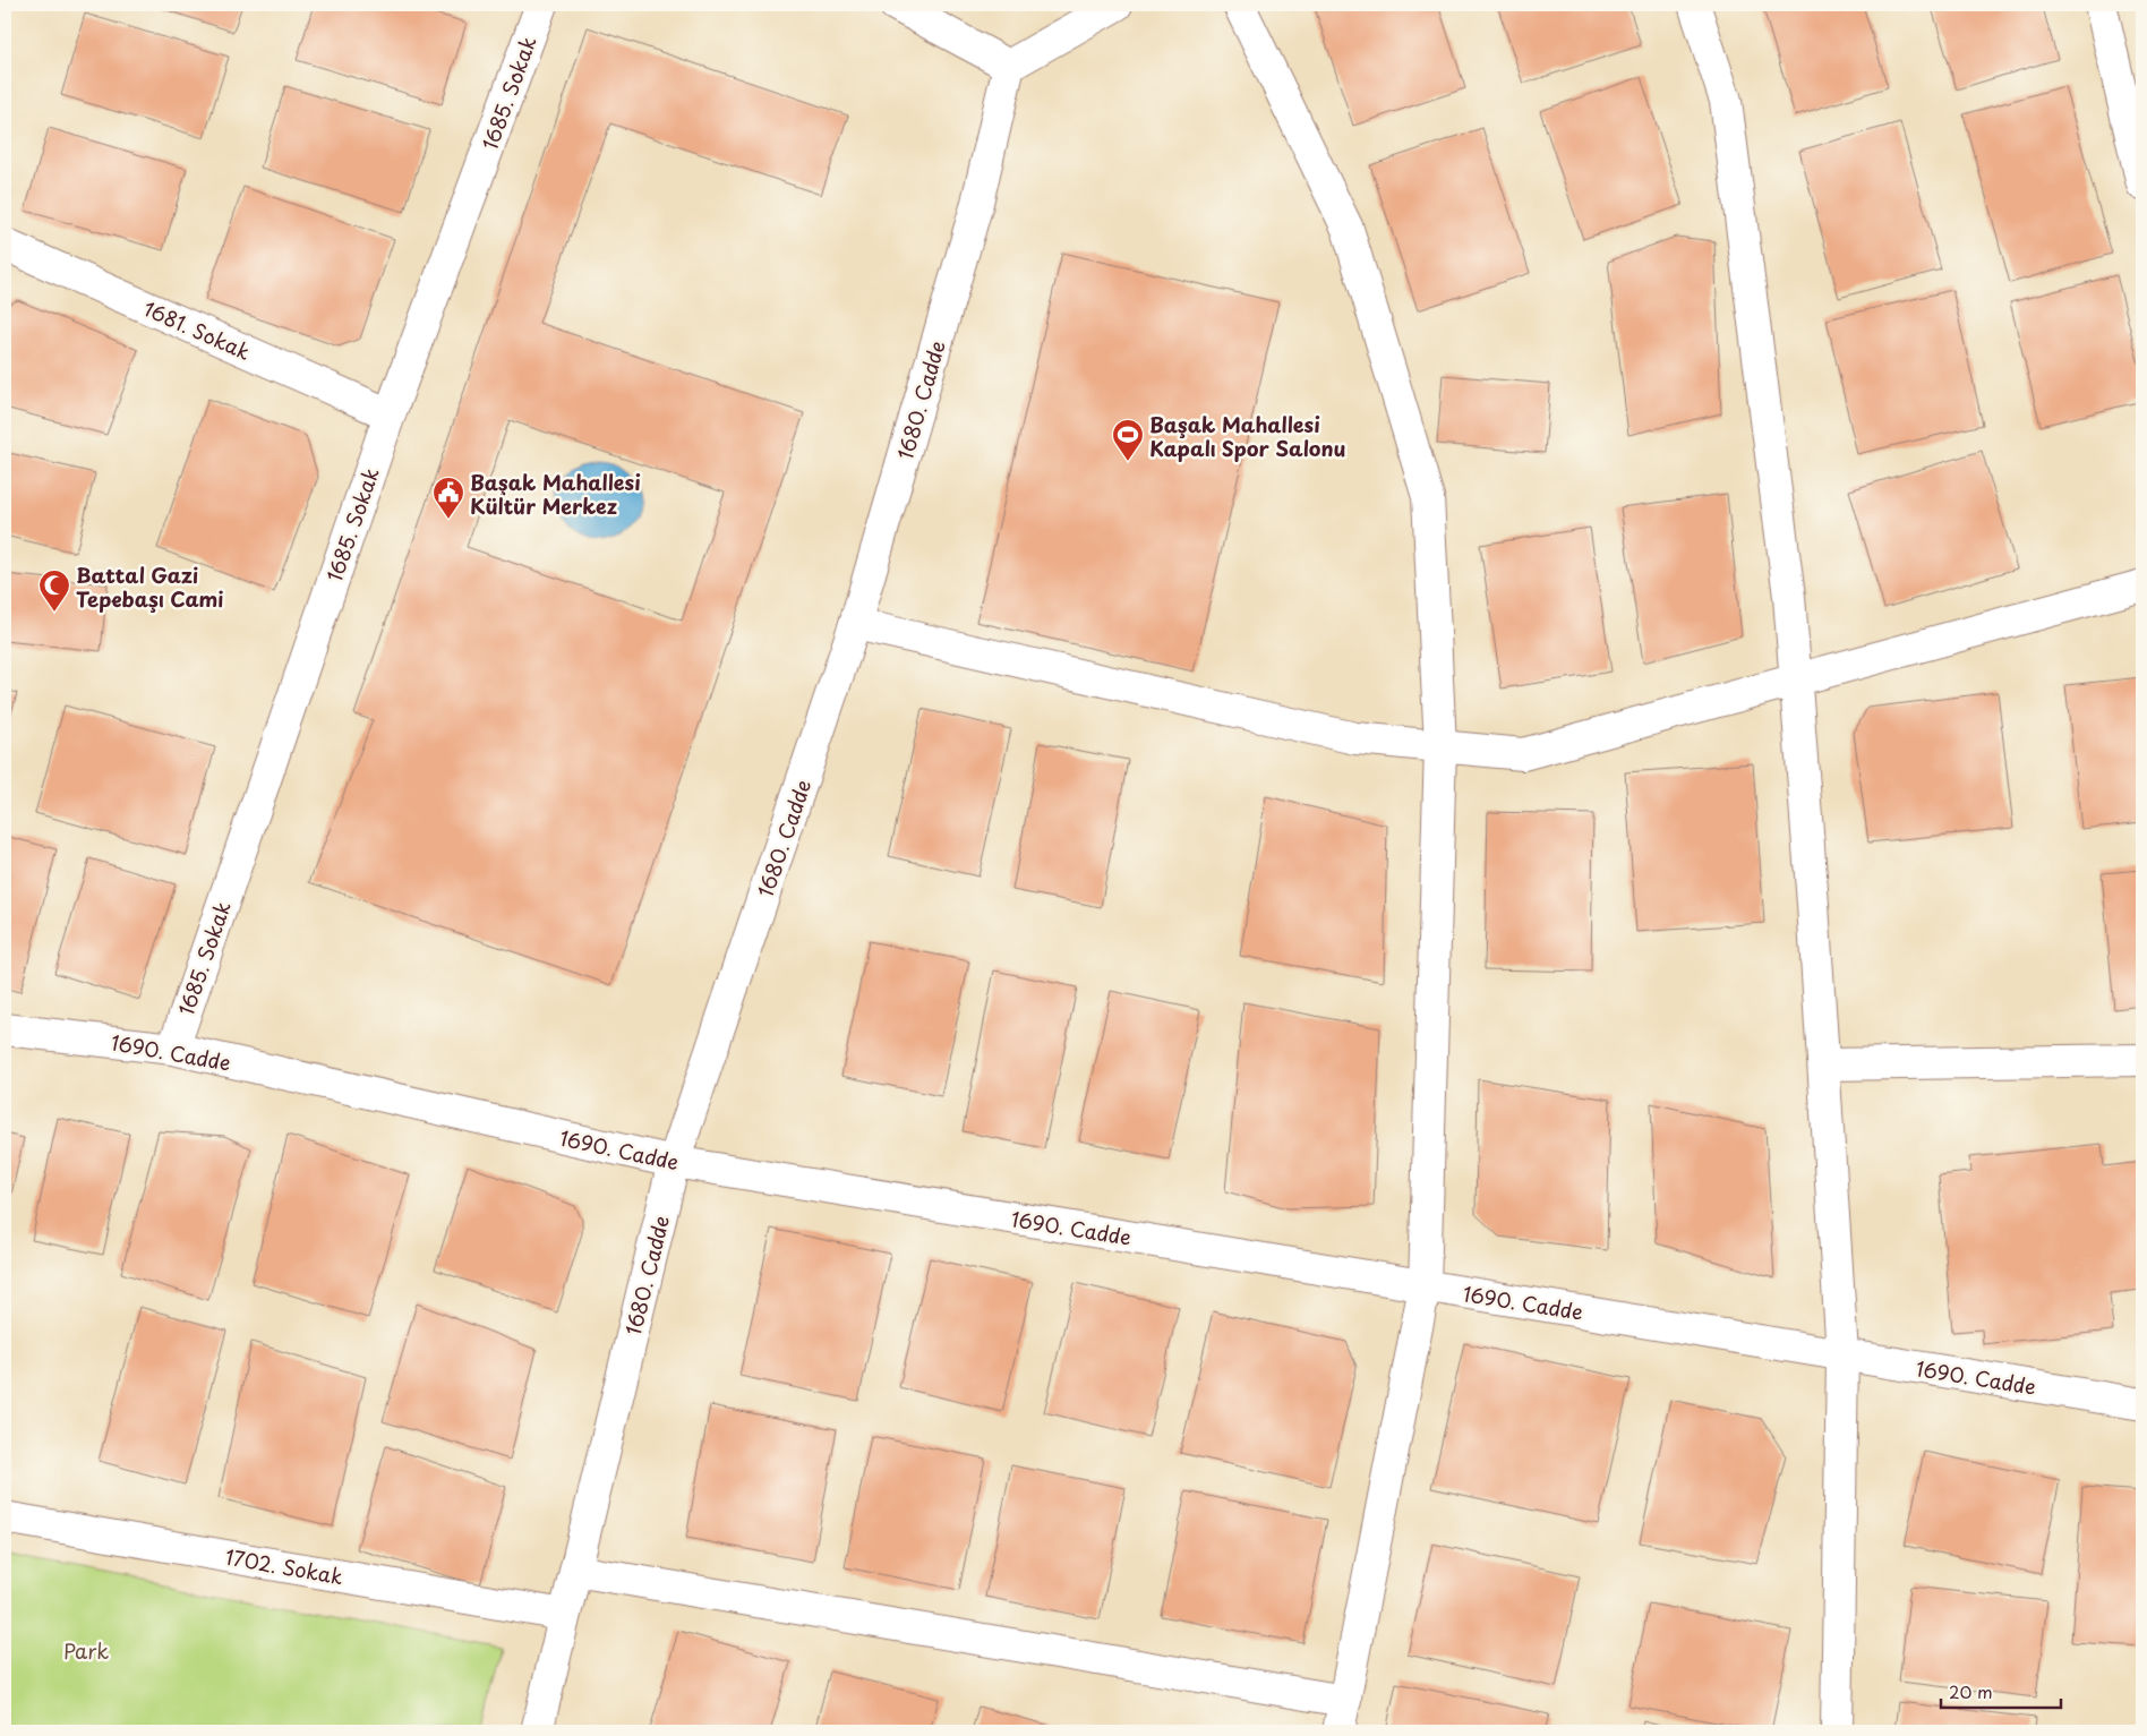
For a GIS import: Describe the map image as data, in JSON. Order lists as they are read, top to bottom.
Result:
{
  "streets": {
    "street": [
      "1685. Sokak",
      "1681. Sokak",
      "1680. Cadde",
      "1690. Cadde",
      "1702. Sokak"
    ]
  },
  "crossings": [
    ["1685. Sokak", "1681. Sokak"],
    ["1685. Sokak", "1690. Cadde"],
    ["1680. Cadde", "1690. Cadde"],
    ["1680. Cadde", "1702. Sokak"]
  ],
  "parks": ["Park"],
  "places": {
    "sports": ["Başak Mahallesi Kapalı Spor Salonu"],
    "public building": ["Başak Mahallesi Kültür Merkez"],
    "mosque": ["Battal Gazi Tepebaşı Cami"]
  },
  "scale_bar": "20 m"
}
